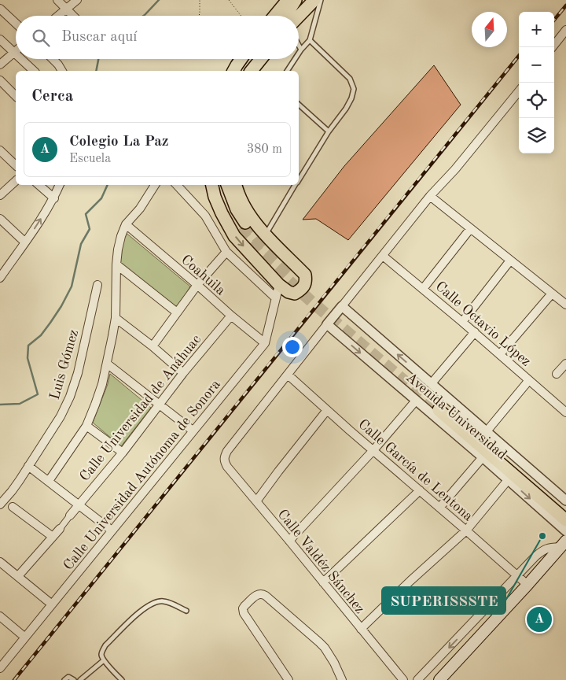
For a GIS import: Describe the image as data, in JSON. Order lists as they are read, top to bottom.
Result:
{
  "streets": {
    "main road": ["Avenida Universidad"],
    "street": [
      "Coahuila",
      "Calle Octavio López",
      "Luis Gómez",
      "Calle Universidad de Anáhuac",
      "Calle García de Lentona",
      "Calle Universidad Autónoma de Sonora",
      "Calle Valdéz Sánchez"
    ]
  },
  "crossings": [
    ["Coahuila", "Calle Universidad de Anáhuac"],
    ["Coahuila", "Calle Universidad Autónoma de Sonora"],
    ["Calle García de Lentona", "Calle Valdéz Sánchez"]
  ],
  "places": ["SUPERISSSTE"],
  "north": "top",
  "page": {
    "map_buttons": ["+", "−"],
    "search": "Buscar aquí",
    "heading": "Cerca",
    "list": [
      {
        "mark": "A",
        "name": "Colegio La Paz",
        "note": "Escuela",
        "value": "380 m"
      }
    ],
    "pins": "A"
  }
}
